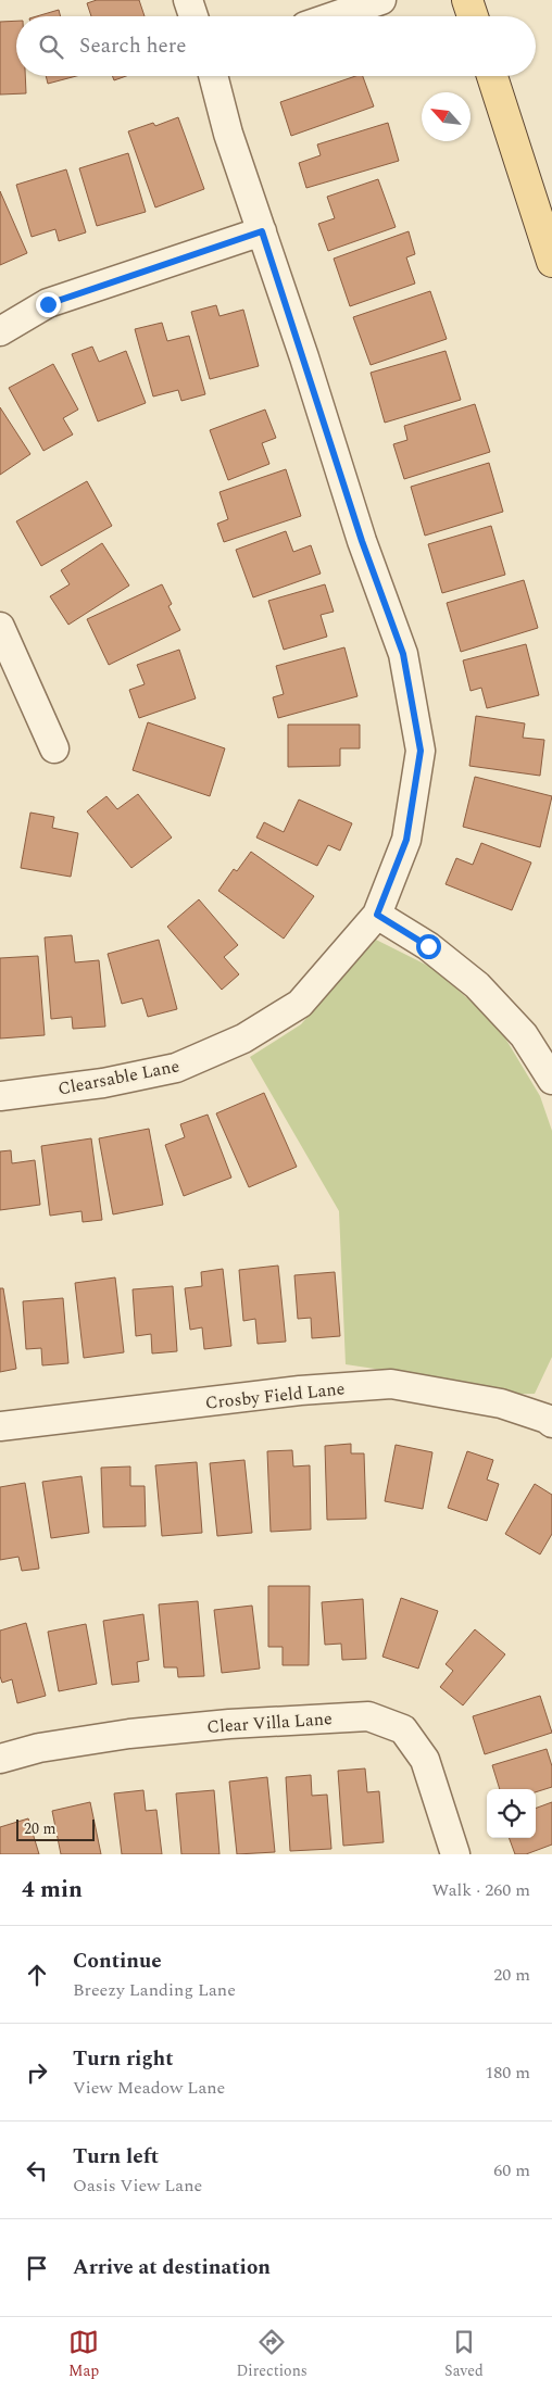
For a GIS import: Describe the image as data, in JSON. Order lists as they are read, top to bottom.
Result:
{
  "streets": {
    "street": ["Clearsable Lane", "Crosby Field Lane", "Clear Villa Lane"]
  },
  "scale_bar": "20 m",
  "north": "top left",
  "page": {
    "search": "Search here",
    "scale": "20 m",
    "heading": ["4 min", "Walk · 260 m"],
    "list": [
      ["Continue", "Breezy Landing Lane", "20 m"],
      ["Turn right", "View Meadow Lane", "180 m"],
      ["Turn left", "Oasis View Lane", "60 m"],
      "Arrive at destination"
    ],
    "nav": ["Map", "Directions", "Saved"]
  }
}
